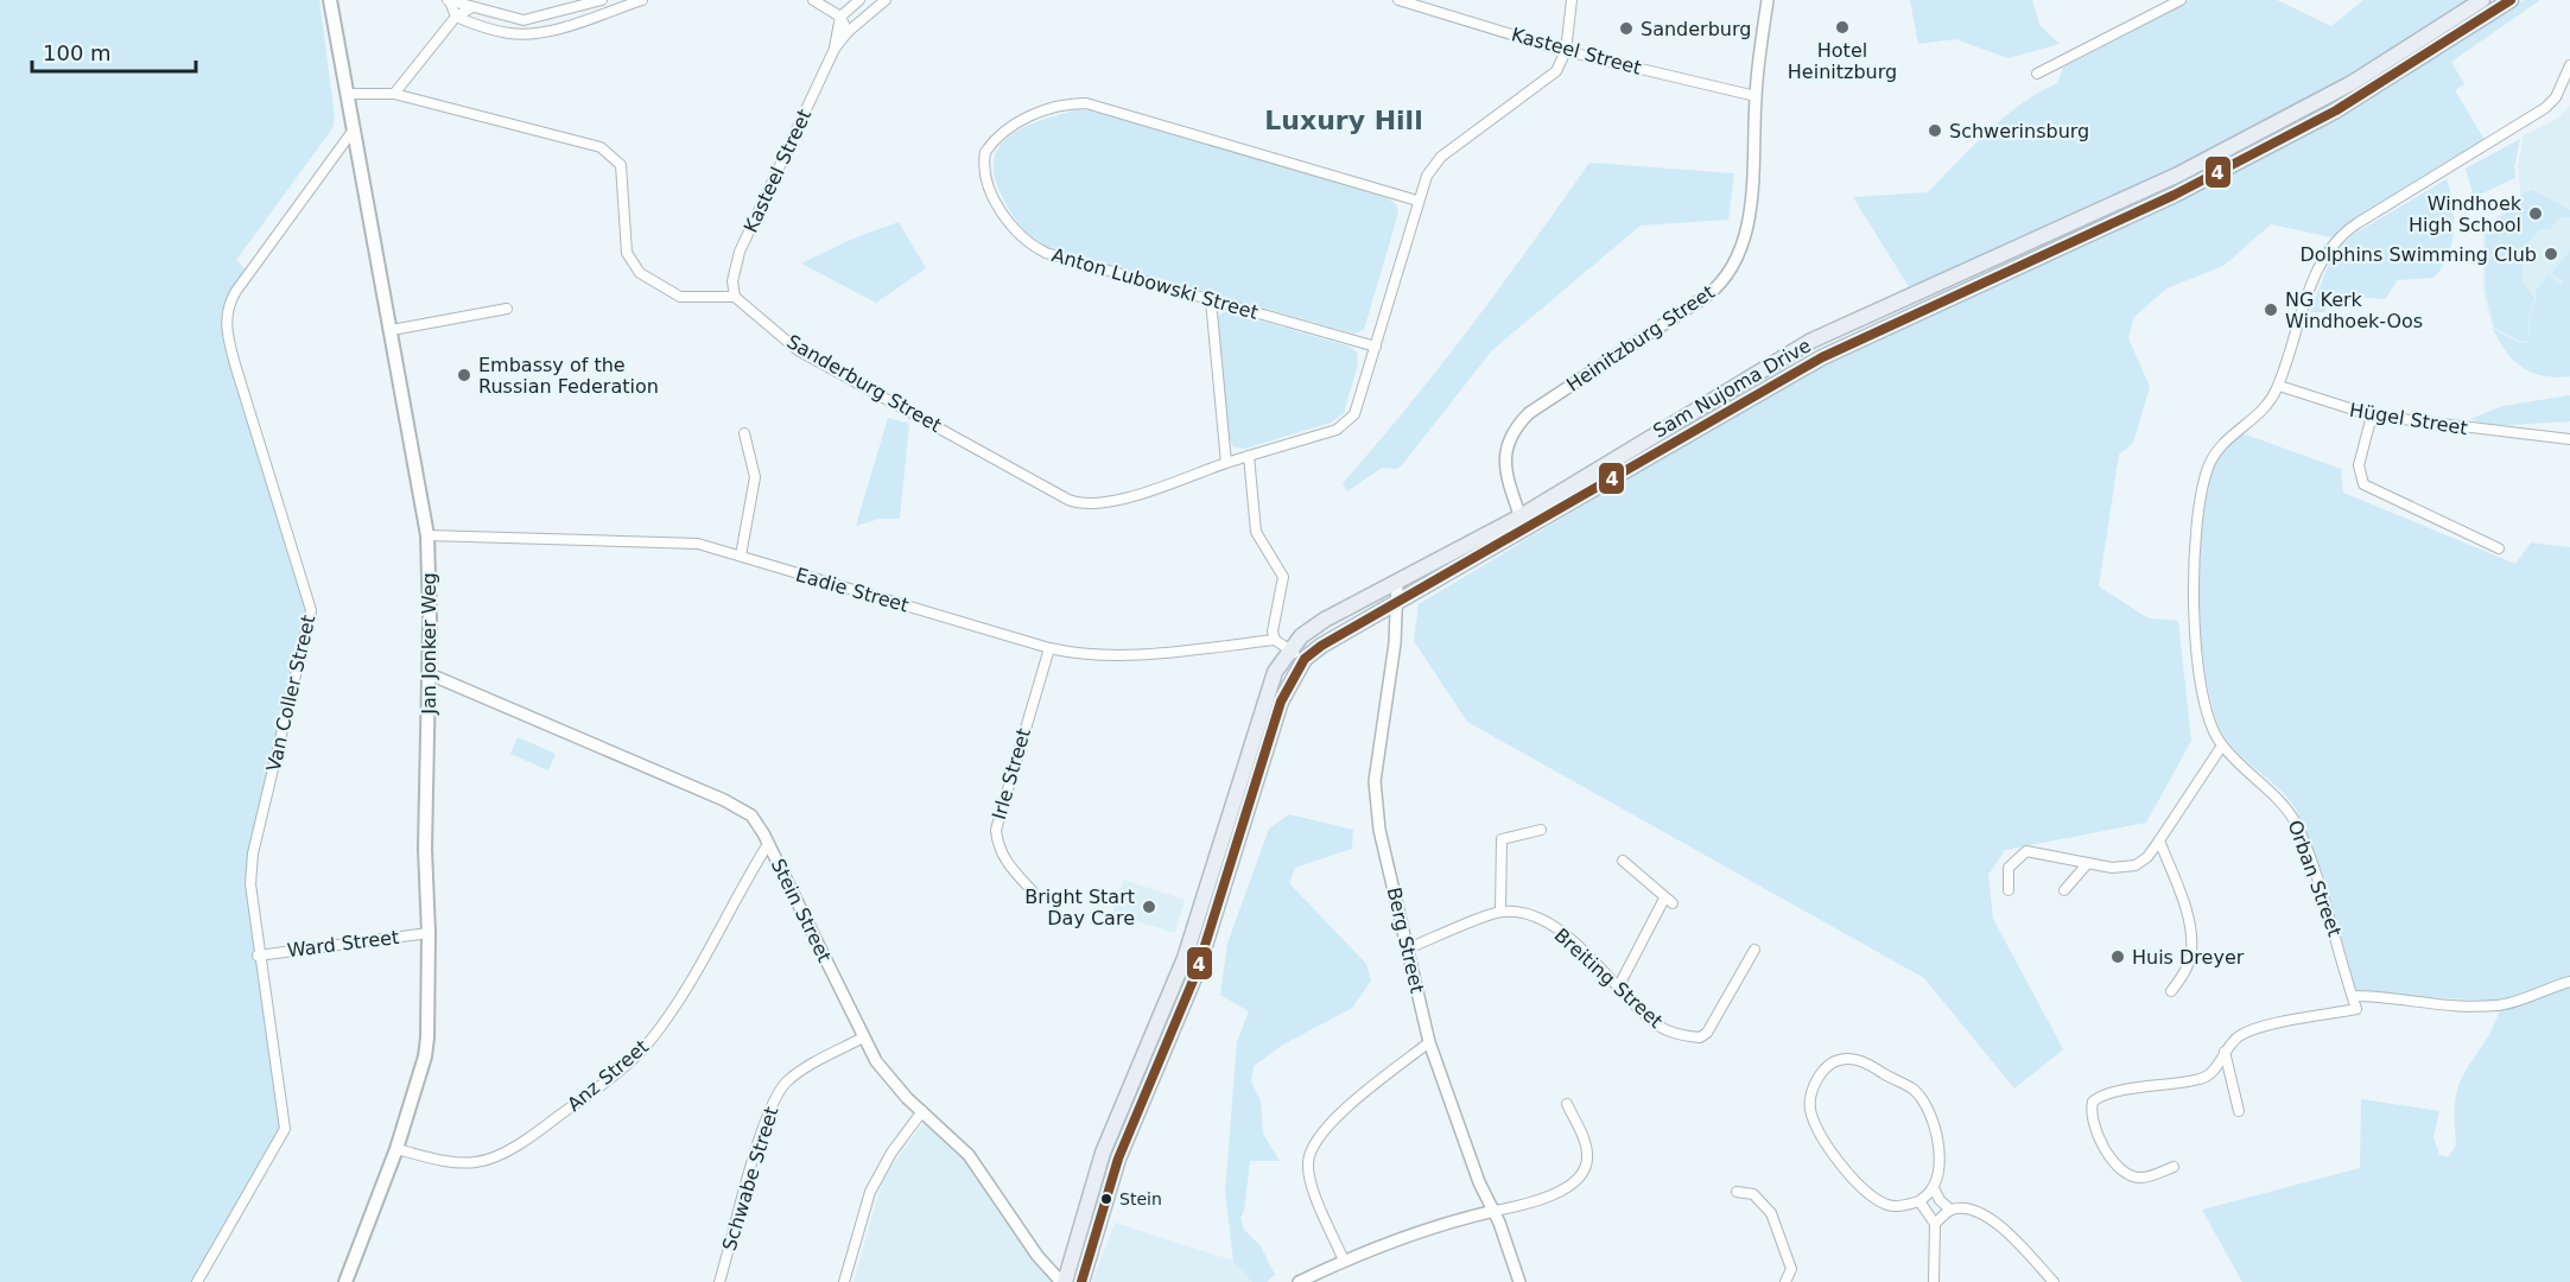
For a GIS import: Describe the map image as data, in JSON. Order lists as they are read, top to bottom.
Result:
{
  "streets": {
    "highway": ["Sam Nujoma Drive"],
    "main road": ["Jan Jonker Weg"],
    "street": [
      "Kasteel Street",
      "Anton Lubowski Street",
      "Heinitzburg Street",
      "Sanderburg Street",
      "Hügel Street",
      "Eadie Street",
      "Van Coller Street",
      "Irle Street",
      "Orban Street",
      "Stein Street",
      "Berg Street",
      "Ward Street",
      "Breiting Street",
      "Anz Street",
      "Schwabe Street"
    ]
  },
  "crossings": [
    ["Kasteel Street", "Heinitzburg Street"],
    ["Kasteel Street", "Sanderburg Street"],
    ["Heinitzburg Street", "Sam Nujoma Drive"],
    ["Sam Nujoma Drive", "Stein Street"],
    ["Sam Nujoma Drive", "Berg Street"],
    ["Hügel Street", "Orban Street"],
    ["Eadie Street", "Jan Jonker Weg"],
    ["Eadie Street", "Irle Street"],
    ["Jan Jonker Weg", "Van Coller Street"],
    ["Jan Jonker Weg", "Stein Street"],
    ["Jan Jonker Weg", "Ward Street"],
    ["Jan Jonker Weg", "Anz Street"],
    ["Van Coller Street", "Ward Street"],
    ["Stein Street", "Anz Street"],
    ["Stein Street", "Schwabe Street"]
  ],
  "districts": ["Luxury Hill"],
  "places": [
    "Hotel Heinitzburg",
    "Sanderburg",
    "Schwerinsburg",
    "Windhoek High School",
    "Dolphins Swimming Club",
    "NG Kerk Windhoek-Oos",
    "Embassy of the Russian Federation",
    "Bright Start Day Care",
    "Huis Dreyer",
    "Stein"
  ],
  "lines": ["transit line 4"],
  "scale_bar": "100 m"
}
